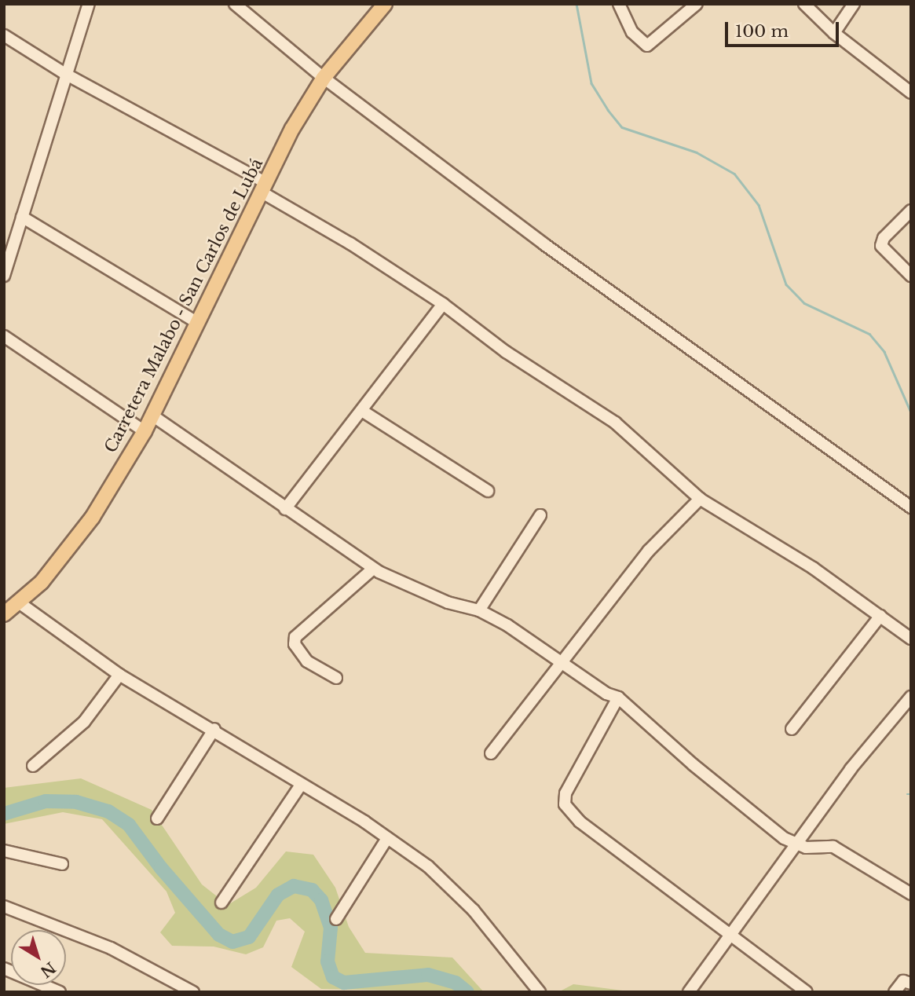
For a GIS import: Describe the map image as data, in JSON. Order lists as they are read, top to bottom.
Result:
{
  "streets": {
    "main road": ["Carretera Malabo - San Carlos de Lubá"]
  },
  "scale_bar": "100 m",
  "north": "bottom right"
}
